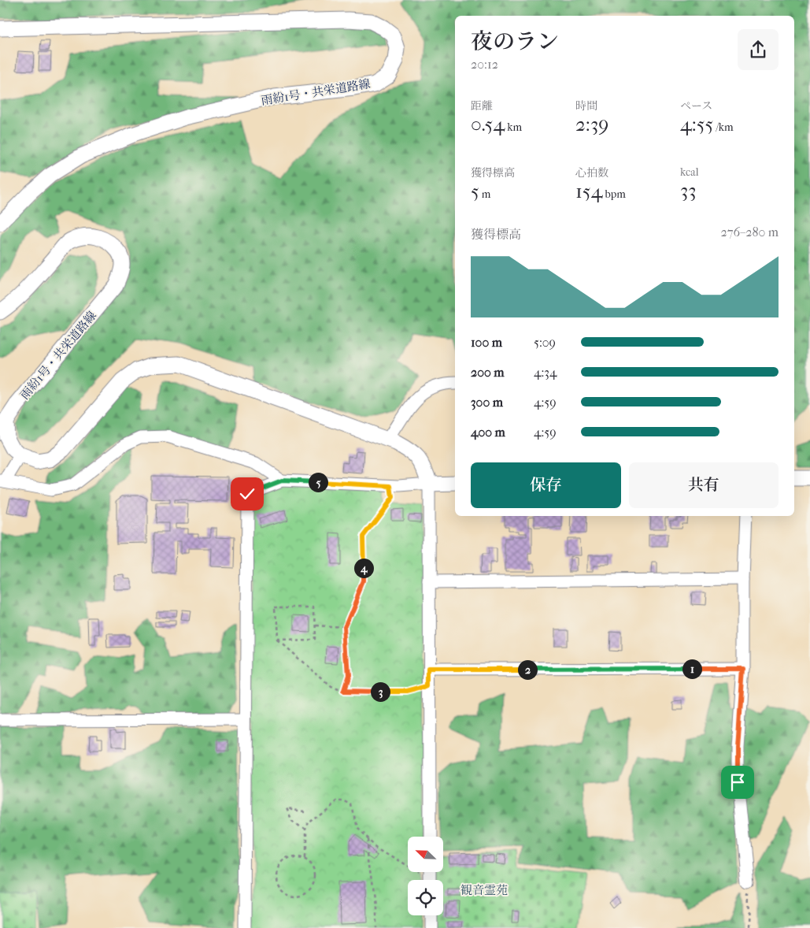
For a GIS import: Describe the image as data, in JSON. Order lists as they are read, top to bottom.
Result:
{
  "streets": {
    "street": ["雨紛1号・共栄道路線"]
  },
  "parks": ["観音霊苑"],
  "north": "top left",
  "page": {
    "heading": ["夜のラン", "20:12"],
    "stats": [
      ["距離", "0.54 km"],
      ["時間", "2:39"],
      ["ペース", "4:55 /km"],
      ["獲得標高", "5 m"],
      ["心拍数", "154 bpm"],
      ["kcal", "33"]
    ],
    "chart": ["獲得標高", "276–280 m"],
    "list": [
      {
        "name": "100 m",
        "note": "5:09"
      },
      {
        "name": "200 m",
        "note": "4:34"
      },
      {
        "name": "300 m",
        "note": "4:59"
      },
      {
        "name": "400 m",
        "note": "4:59"
      }
    ],
    "buttons": ["保存", "共有"],
    "pins": [
      "5",
      "4",
      "1",
      "2",
      "3"
    ]
  }
}
